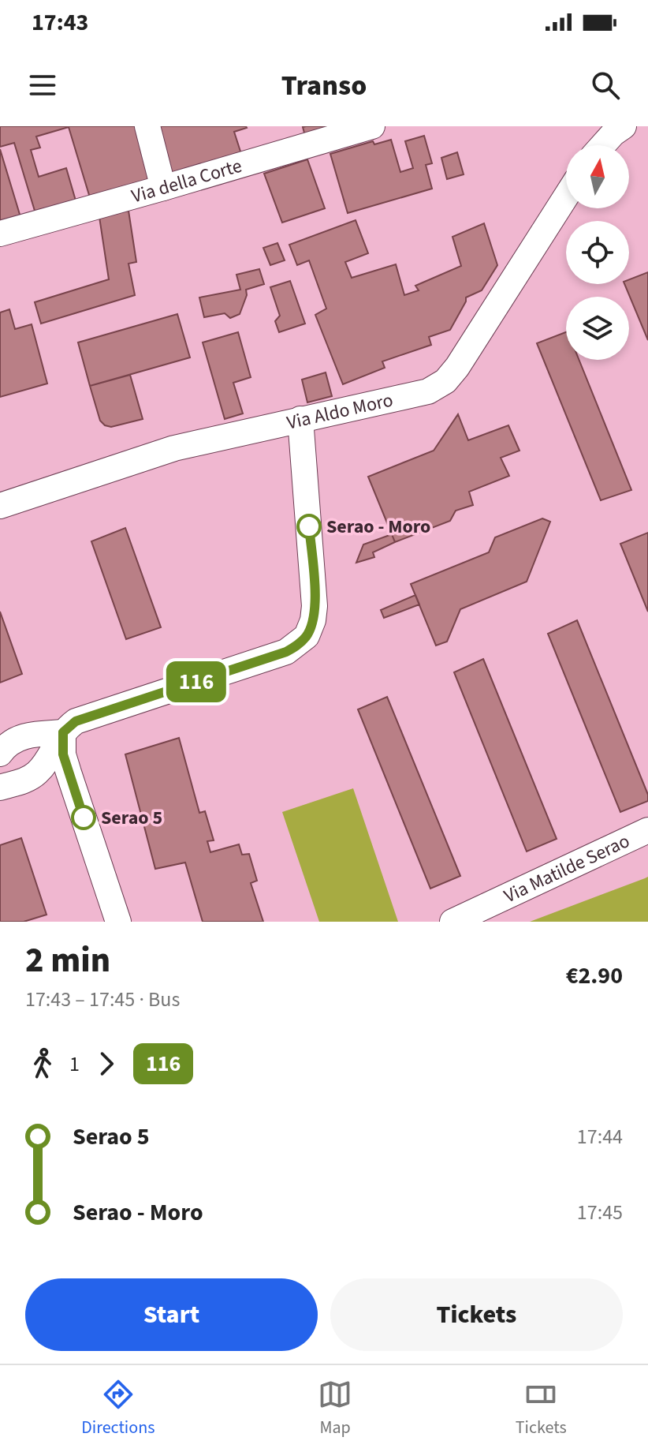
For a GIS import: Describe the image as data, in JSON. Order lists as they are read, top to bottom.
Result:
{
  "streets": {
    "street": ["Via della Corte", "Via Aldo Moro", "Via Matilde Serao"]
  },
  "places": ["Serao - Moro", "Serao 5"],
  "lines": ["bus line 116"],
  "north": "top",
  "page": {
    "status": "17:43",
    "header": "Transo",
    "on_map": "116",
    "heading": ["2 min", "17:43 – 17:45 · Bus", "€2.90"],
    "legs": ["1", "116"],
    "list": [
      {
        "name": "Serao 5",
        "value": "17:44"
      },
      {
        "name": "Serao - Moro",
        "value": "17:45"
      }
    ],
    "buttons": ["Start", "Tickets"],
    "tabs": ["Directions", "Map", "Tickets"]
  }
}
